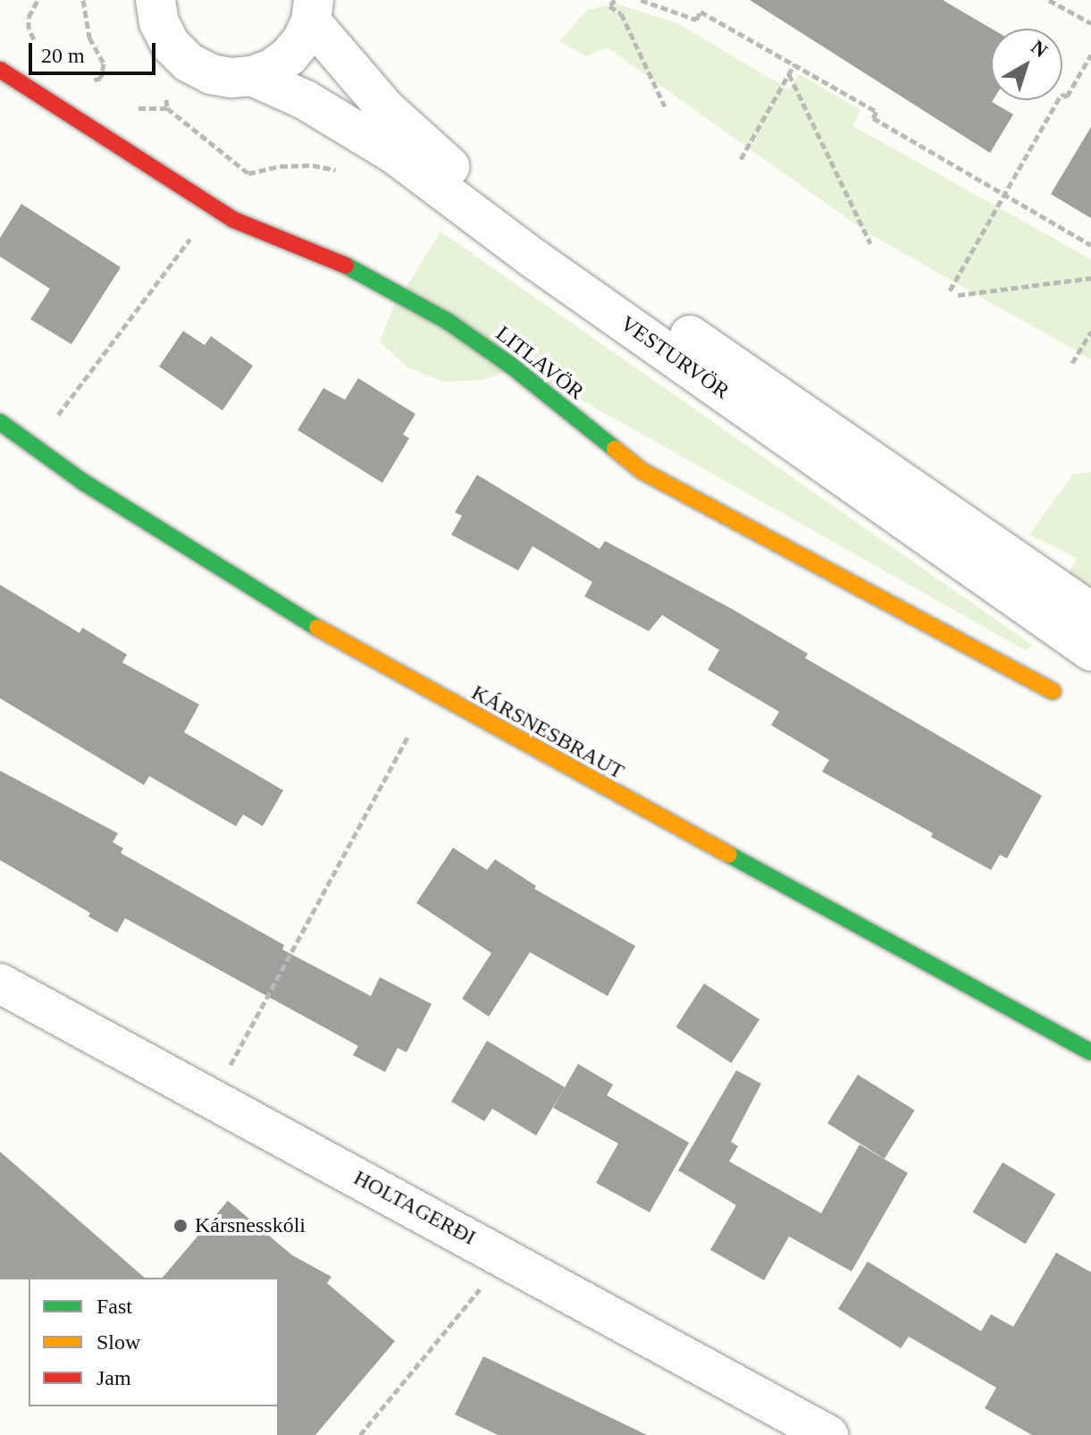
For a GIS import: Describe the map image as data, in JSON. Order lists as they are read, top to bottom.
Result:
{
  "streets": {
    "street": [
      "VESTURVÖR",
      "LITLAVÖR",
      "KÁRSNESBRAUT",
      "HOLTAGERÐI"
    ]
  },
  "places": ["Kársnesskóli"],
  "legend": ["Fast", "Slow", "Jam"],
  "scale_bar": "20 m",
  "north": "top right"
}
